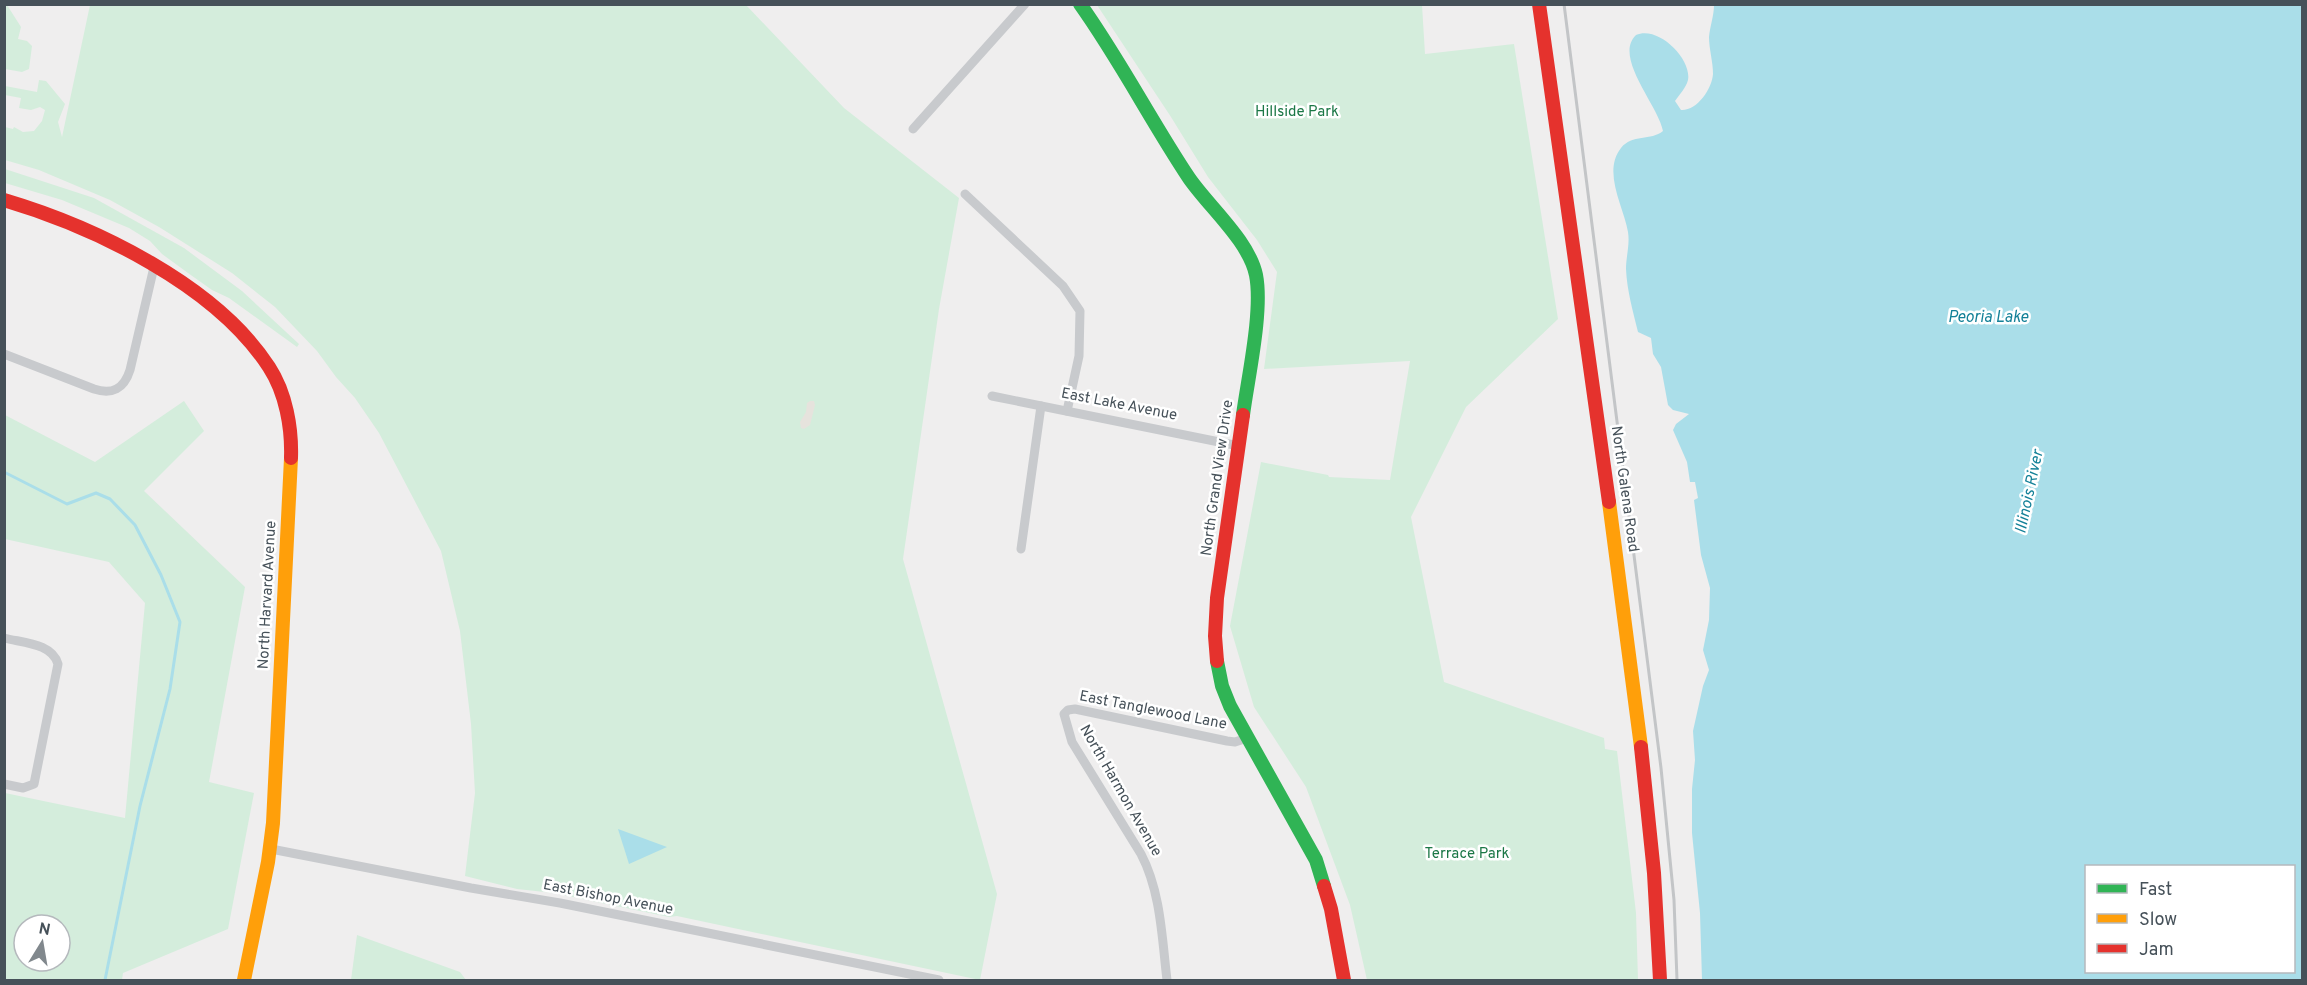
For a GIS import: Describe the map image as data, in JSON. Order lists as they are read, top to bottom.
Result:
{
  "streets": {
    "street": [
      "East Lake Avenue",
      "North Grand View Drive",
      "North Galena Road",
      "North Harvard Avenue",
      "East Tanglewood Lane",
      "North Harmon Avenue",
      "East Bishop Avenue"
    ]
  },
  "crossings": [
    ["East Lake Avenue", "North Grand View Drive"],
    ["North Grand View Drive", "East Tanglewood Lane"],
    ["North Harvard Avenue", "East Bishop Avenue"],
    ["East Tanglewood Lane", "North Harmon Avenue"]
  ],
  "water": ["Peoria Lake", "Illinois River"],
  "parks": ["Hillside Park", "Terrace Park"],
  "legend": ["Fast", "Slow", "Jam"],
  "north": "top"
}
